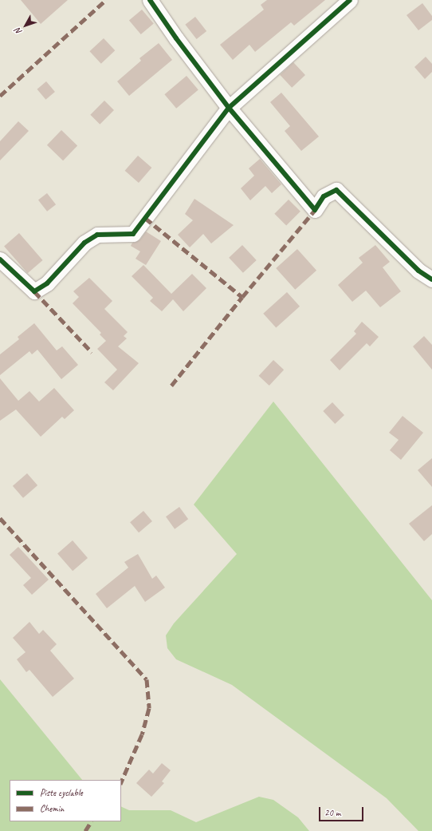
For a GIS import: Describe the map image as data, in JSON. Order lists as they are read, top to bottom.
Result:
{
  "legend": ["Piste cyclable", "Chemin"],
  "scale_bar": "20 m",
  "north": "bottom left"
}
